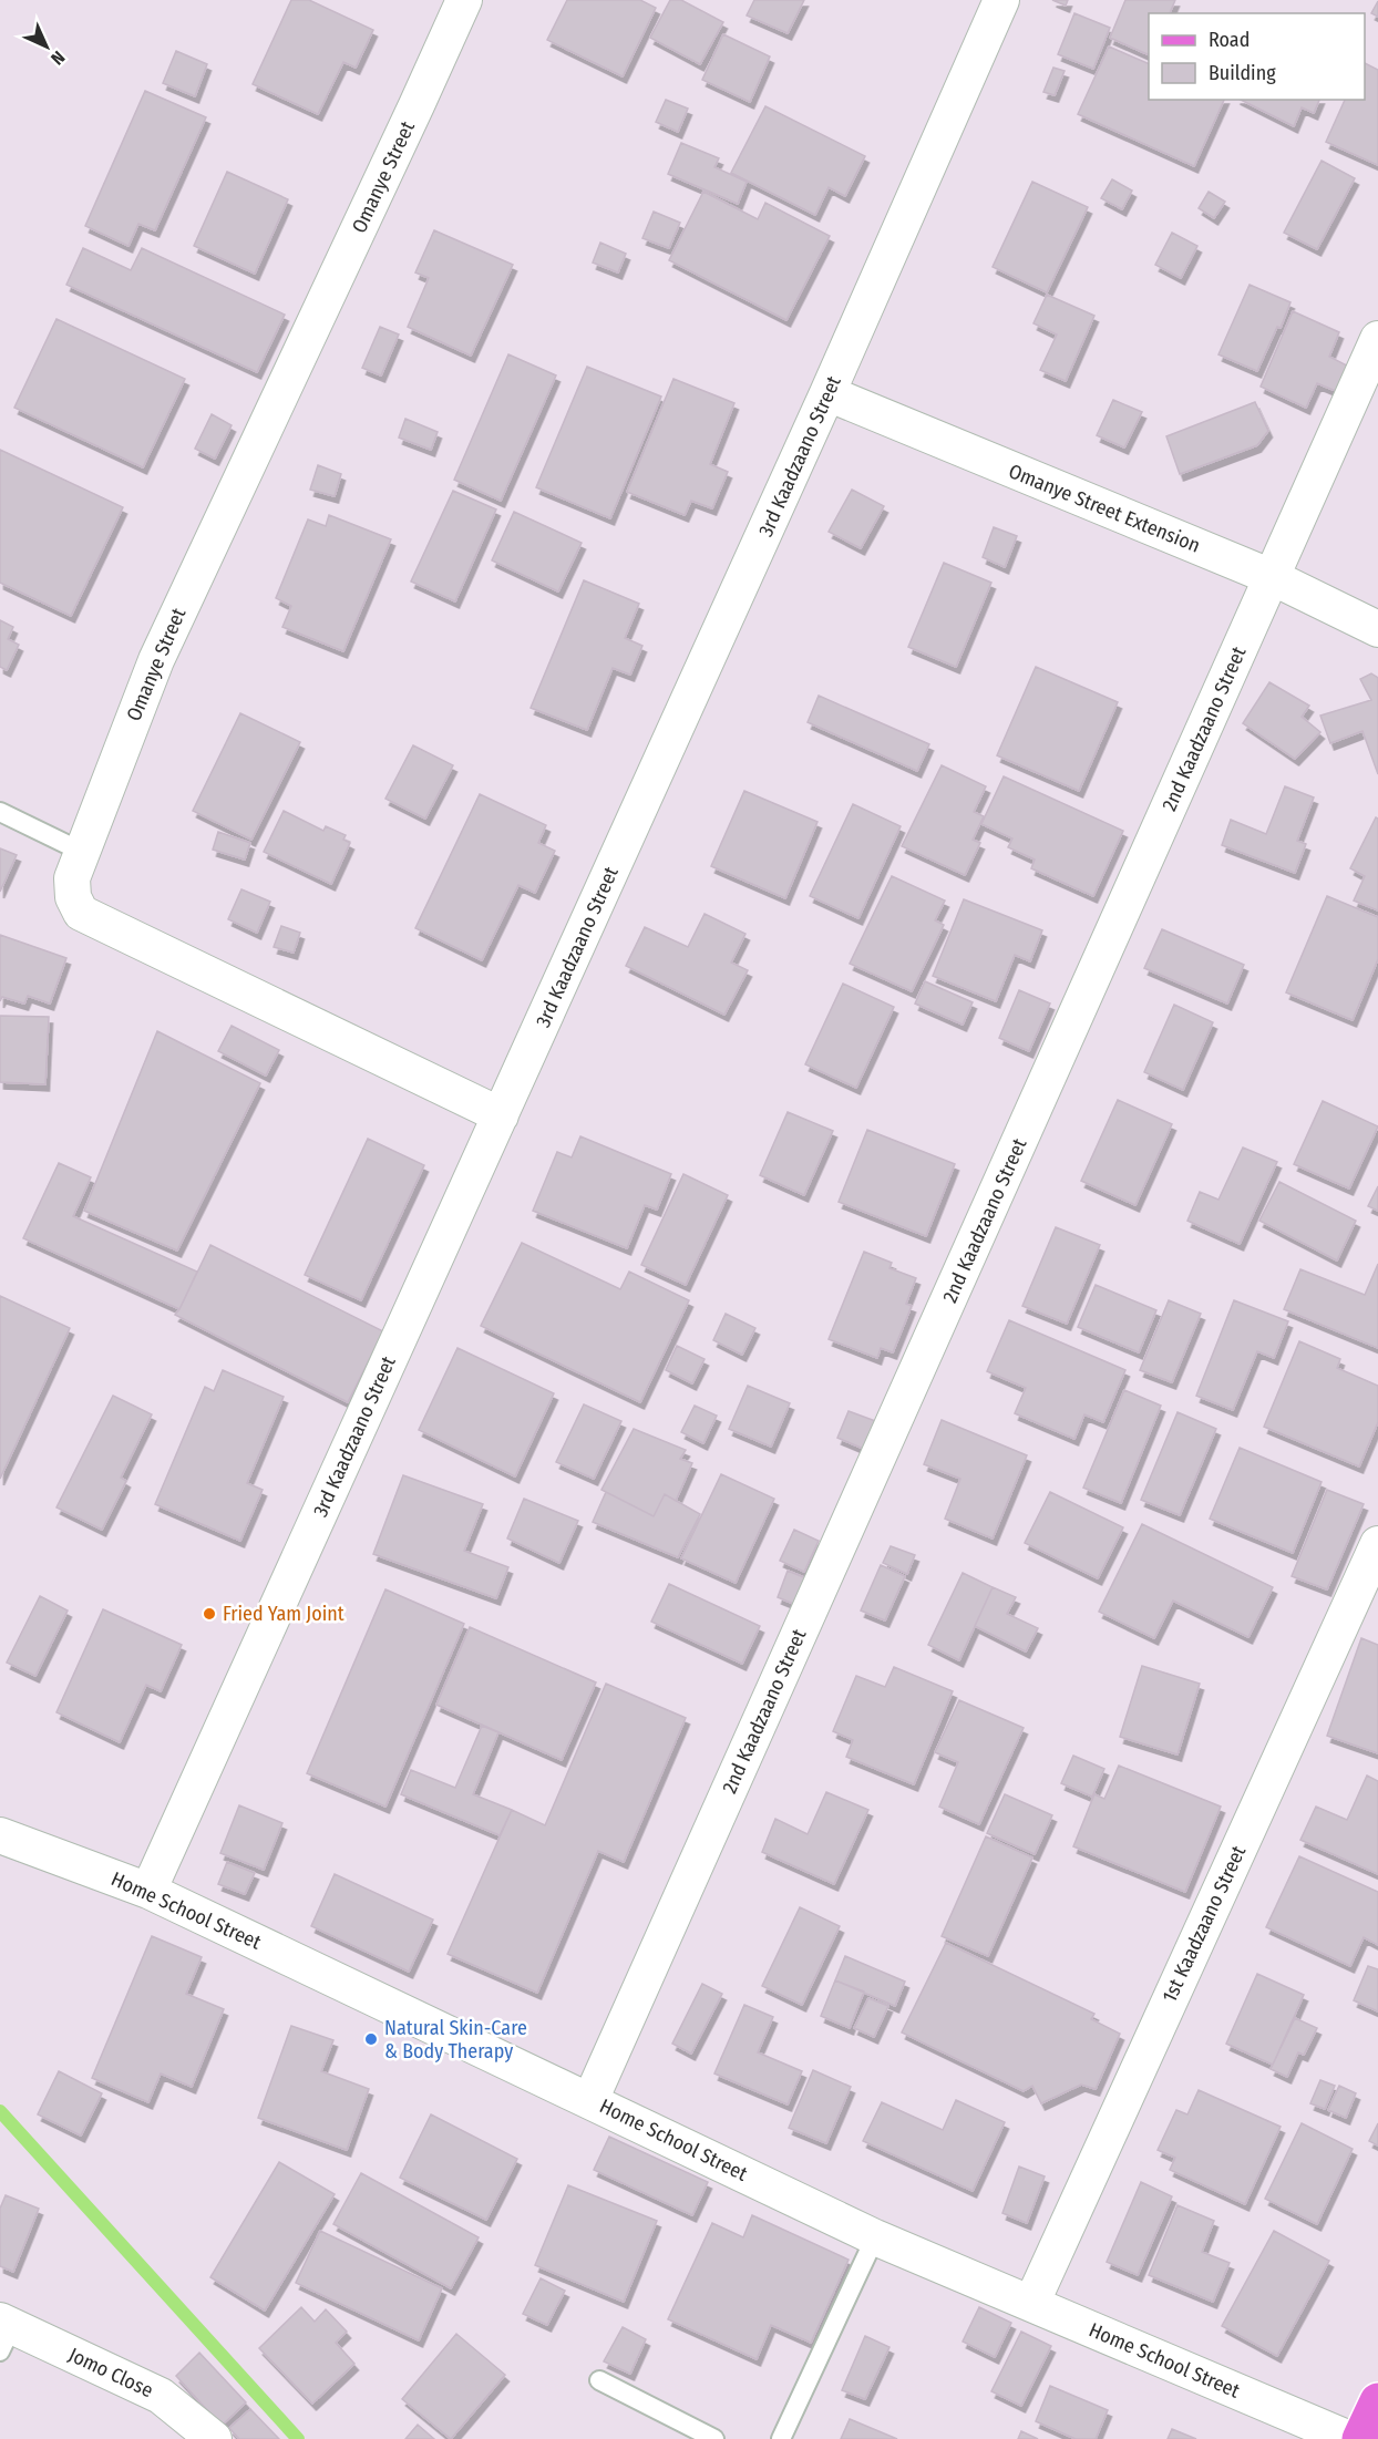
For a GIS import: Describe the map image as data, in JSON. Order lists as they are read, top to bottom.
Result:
{
  "streets": {
    "street": [
      "Omanye Street",
      "3rd Kaadzaano Street",
      "Omanye Street Extension",
      "2nd Kaadzaano Street",
      "Home School Street",
      "1st Kaadzaano Street",
      "Jomo Close"
    ]
  },
  "crossings": [
    ["Omanye Street", "3rd Kaadzaano Street"],
    ["3rd Kaadzaano Street", "Omanye Street Extension"],
    ["3rd Kaadzaano Street", "Home School Street"],
    ["Omanye Street Extension", "2nd Kaadzaano Street"],
    ["2nd Kaadzaano Street", "Home School Street"],
    ["Home School Street", "1st Kaadzaano Street"]
  ],
  "places": ["Fried Yam Joint", "Natural Skin-Care & Body Therapy"],
  "legend": ["Road", "Building"],
  "north": "bottom right"
}
